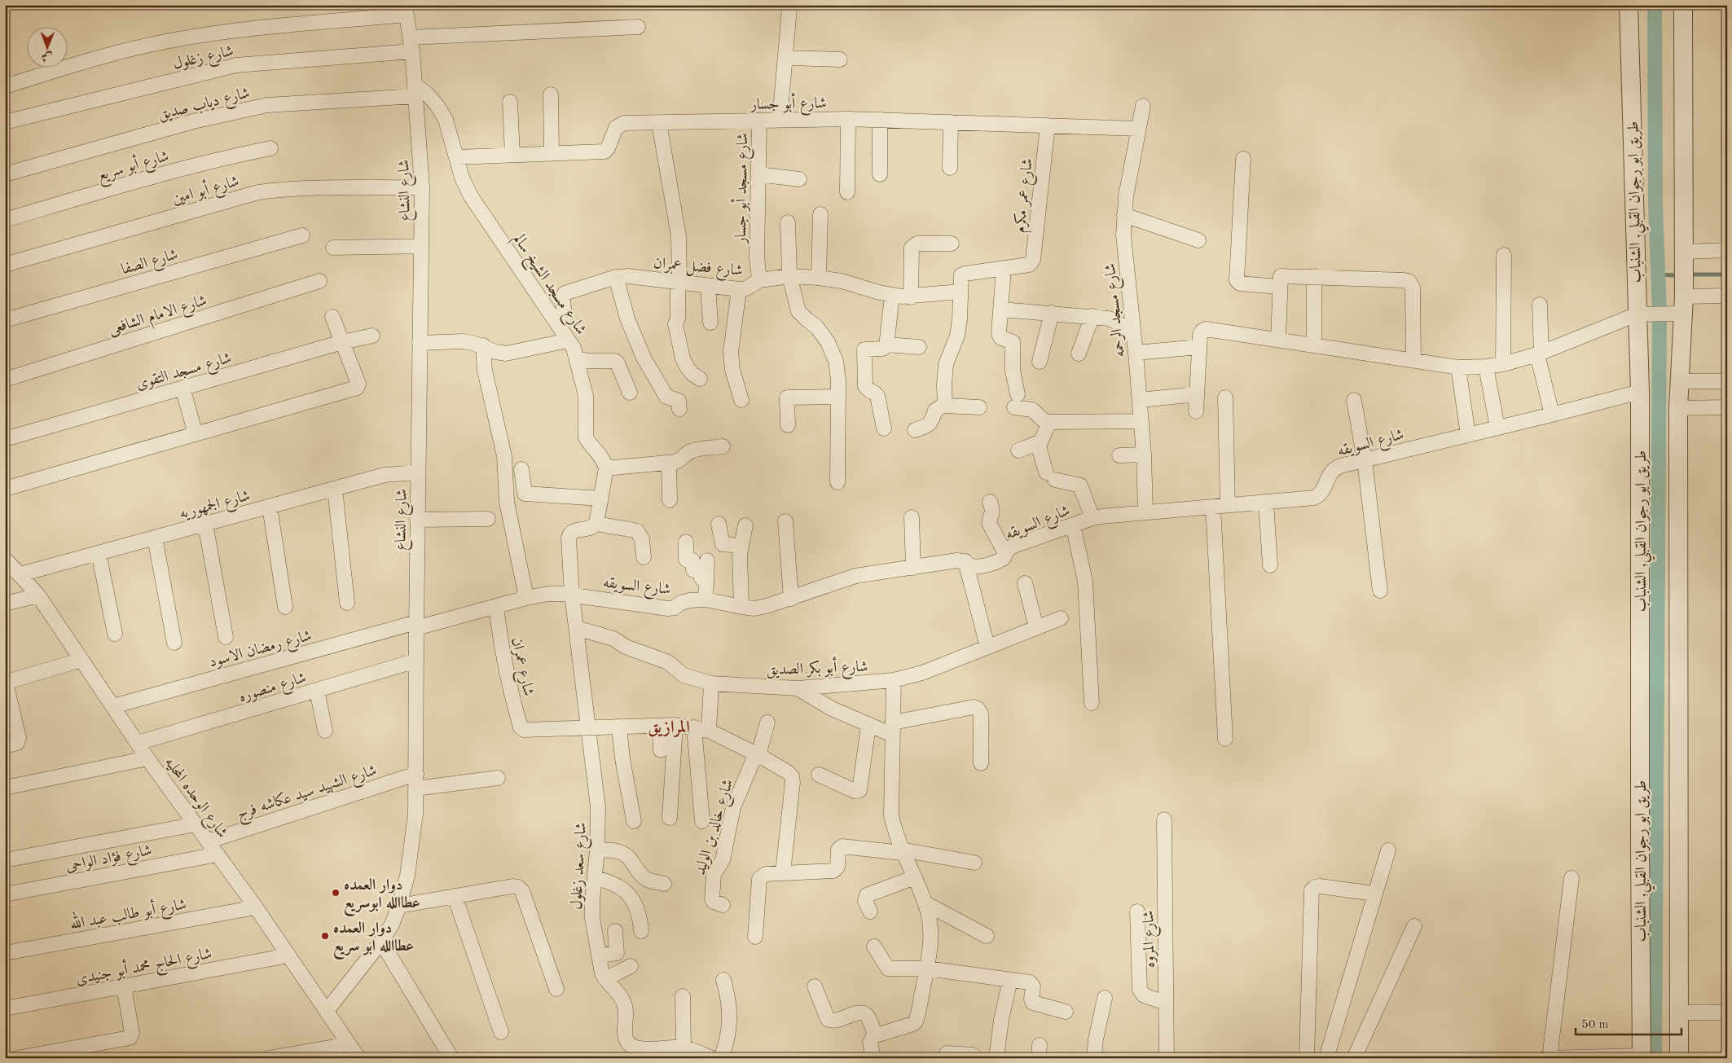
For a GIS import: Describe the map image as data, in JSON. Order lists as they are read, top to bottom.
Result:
{
  "streets": {
    "street": [
      "شارع زغلول",
      "شارع دياب صديق",
      "شارع أبو جسار",
      "شارع أبو سريع",
      "شارع مسجد أبو جسار",
      "شارع أبو امين",
      "شارع النشاع",
      "شارع عمر مكرم",
      "طريق ابو رجوان القبلي, الشنباب",
      "شارع الصفا",
      "شارع فضل عمران",
      "شارع مسجد الشيخ سالم",
      "شارع مسجد الرحمه",
      "شارع الامام الشافعى",
      "شارع مسجد التقوى",
      "شارع السويقه",
      "شارع الجمهوريه",
      "شارع رمضان الاسود",
      "شارع عمران",
      "شارع أبو بكر الصديق",
      "شارع منصوره",
      "شارع الشهيد سيد عكاشه فرج",
      "شارع الوحده المحليه",
      "شارع خالد بن الوليد",
      "شارع فؤاد الواحى",
      "شارع سعد زغلول",
      "شارع أبو طالب عبد الله",
      "شارع المروه",
      "شارع الحاج محمد أبو جنيدى"
    ]
  },
  "crossings": [
    ["شارع زغلول", "شارع النشاع"],
    ["شارع دياب صديق", "شارع النشاع"],
    ["شارع دياب صديق", "شارع مسجد الشيخ سالم"],
    ["شارع أبو جسار", "شارع مسجد أبو جسار"],
    ["شارع أبو جسار", "شارع عمر مكرم"],
    ["شارع أبو جسار", "شارع مسجد الشيخ سالم"],
    ["شارع أبو جسار", "شارع مسجد الرحمه"],
    ["شارع مسجد أبو جسار", "شارع فضل عمران"],
    ["شارع أبو امين", "شارع النشاع"],
    ["شارع النشاع", "شارع مسجد الشيخ سالم"],
    ["شارع النشاع", "شارع السويقه"],
    ["شارع النشاع", "شارع الجمهوريه"],
    ["شارع النشاع", "شارع رمضان الاسود"],
    ["شارع النشاع", "شارع منصوره"],
    ["شارع النشاع", "شارع الشهيد سيد عكاشه فرج"],
    ["شارع النشاع", "شارع الوحده المحليه"],
    ["طريق ابو رجوان القبلي, الشنباب", "شارع السويقه"],
    ["شارع فضل عمران", "شارع مسجد الشيخ سالم"],
    ["شارع مسجد الرحمه", "شارع السويقه"],
    ["شارع السويقه", "شارع رمضان الاسود"],
    ["شارع السويقه", "شارع عمران"],
    ["شارع السويقه", "شارع سعد زغلول"],
    ["شارع الجمهوريه", "شارع الوحده المحليه"],
    ["شارع رمضان الاسود", "شارع الوحده المحليه"],
    ["شارع عمران", "شارع سعد زغلول"],
    ["شارع أبو بكر الصديق", "شارع سعد زغلول"],
    ["شارع منصوره", "شارع الوحده المحليه"],
    ["شارع الشهيد سيد عكاشه فرج", "شارع الوحده المحليه"],
    ["شارع الوحده المحليه", "شارع فؤاد الواحى"],
    ["شارع الوحده المحليه", "شارع أبو طالب عبد الله"],
    ["شارع الوحده المحليه", "شارع الحاج محمد أبو جنيدى"]
  ],
  "districts": ["المرازيق"],
  "places": ["دوار العمده عطاالله ابوسريع", "دوار العمده عطاالله ابو سريع"],
  "scale_bar": "50 m",
  "north": "bottom"
}
